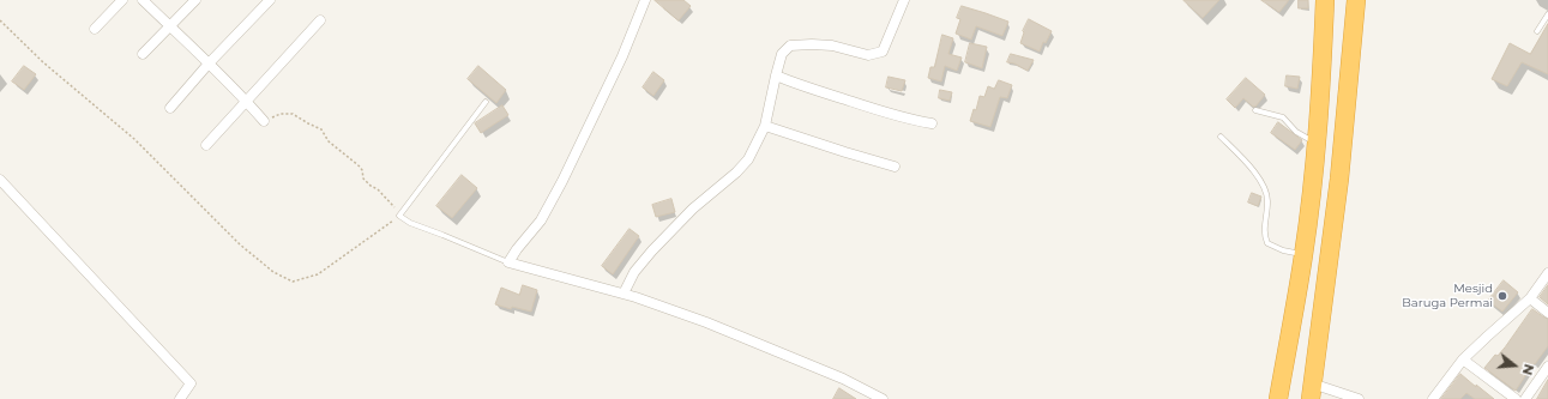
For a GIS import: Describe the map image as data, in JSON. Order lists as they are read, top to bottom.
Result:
{
  "places": ["Mesjid Baruga Permai"],
  "north": "right"
}
